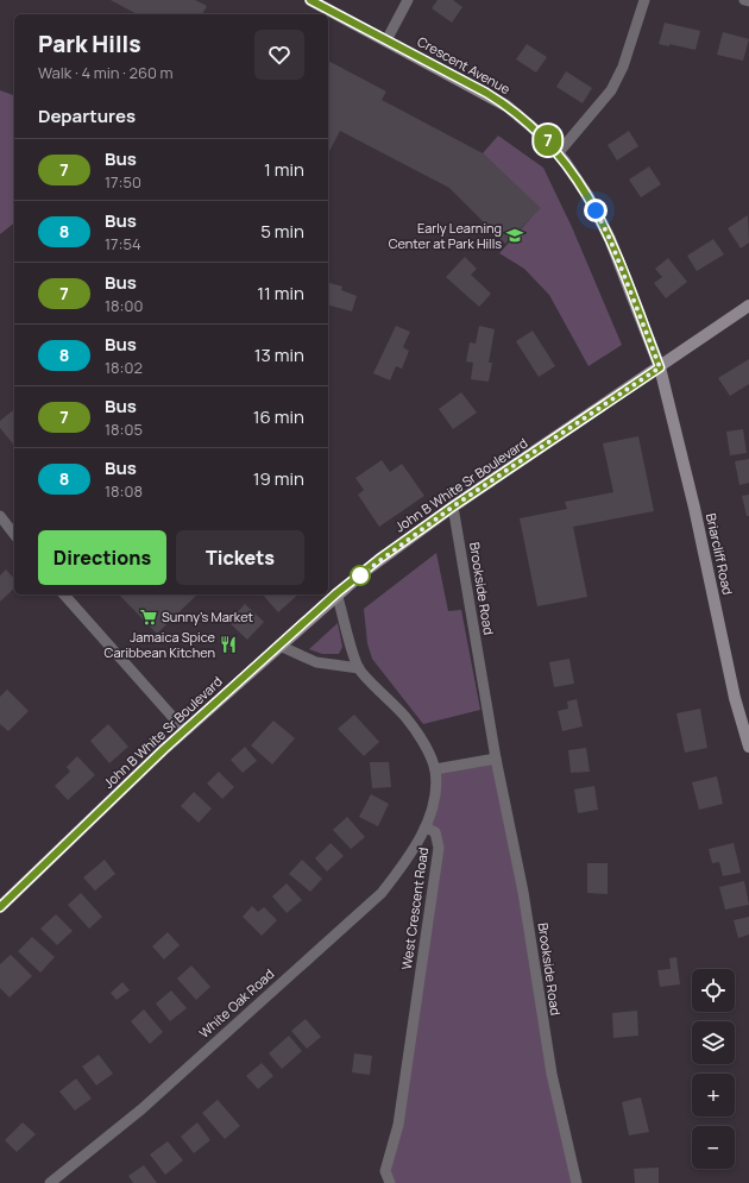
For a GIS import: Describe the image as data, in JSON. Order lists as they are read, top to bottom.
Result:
{
  "streets": {
    "main road": ["Crescent Avenue", "John B White Sr Boulevard", "Briarcliff Road"],
    "street": ["Brookside Road", "West Crescent Road", "White Oak Road"]
  },
  "crossings": [
    ["Crescent Avenue", "John B White Sr Boulevard"],
    ["Crescent Avenue", "Briarcliff Road"],
    ["John B White Sr Boulevard", "Briarcliff Road"],
    ["John B White Sr Boulevard", "Brookside Road"],
    ["John B White Sr Boulevard", "West Crescent Road"],
    ["West Crescent Road", "White Oak Road"]
  ],
  "places": {
    "school or university": ["Early Learning Center at Park Hills"],
    "supermarket": ["Sunny's Market"],
    "restaurant": ["Jamaica Spice Caribbean Kitchen"]
  },
  "lines": ["bus line 7"],
  "page": {
    "on_map": "7",
    "heading": [
      ["Park Hills", "Walk · 4 min · 260 m"],
      "Departures"
    ],
    "list": [
      {
        "mark": "7",
        "name": "Bus",
        "note": "17:50",
        "value": "1 min"
      },
      {
        "mark": "8",
        "name": "Bus",
        "note": "17:54",
        "value": "5 min"
      },
      {
        "mark": "7",
        "name": "Bus",
        "note": "18:00",
        "value": "11 min"
      },
      {
        "mark": "8",
        "name": "Bus",
        "note": "18:02",
        "value": "13 min"
      },
      {
        "mark": "7",
        "name": "Bus",
        "note": "18:05",
        "value": "16 min"
      },
      {
        "mark": "8",
        "name": "Bus",
        "note": "18:08",
        "value": "19 min"
      }
    ],
    "buttons": ["Directions", "Tickets"],
    "map_buttons": ["+", "−"]
  }
}
